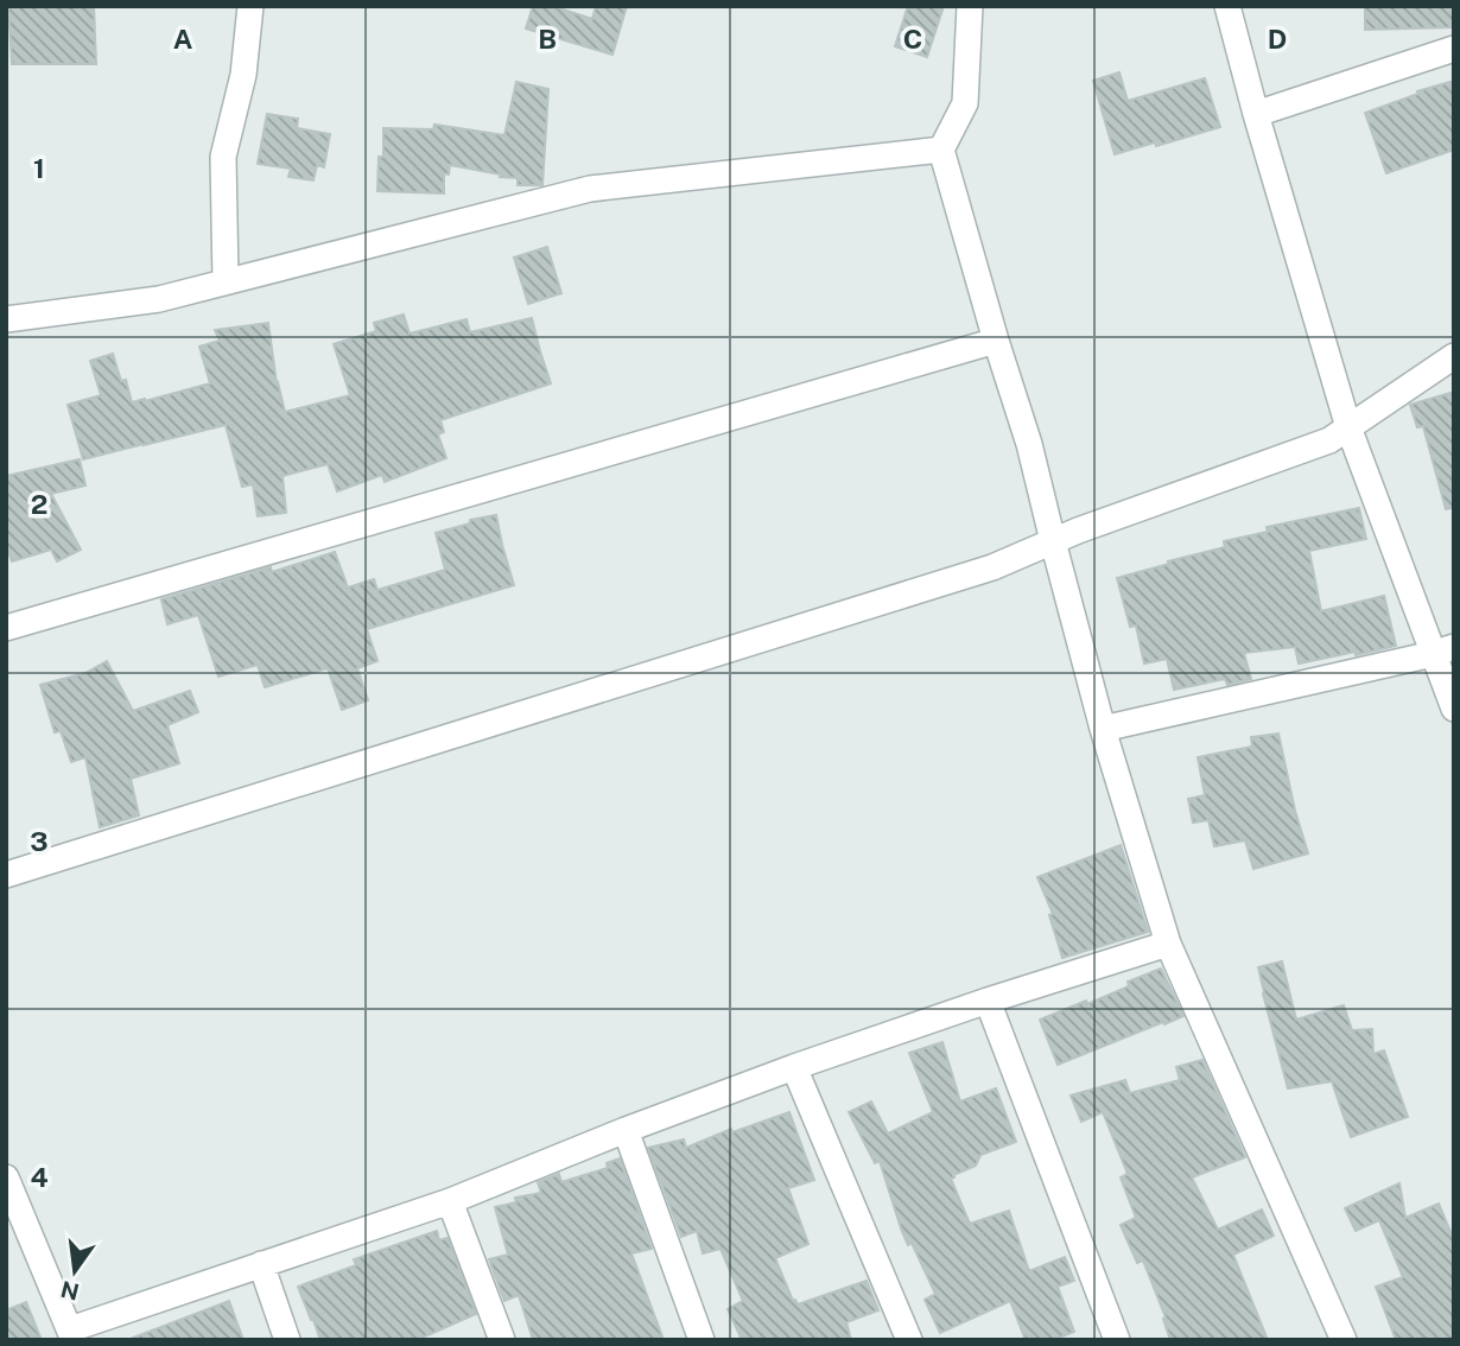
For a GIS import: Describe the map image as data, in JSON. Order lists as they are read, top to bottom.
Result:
{
  "north": "bottom",
  "grid": {
    "columns": [
      "A",
      "B",
      "C",
      "D"
    ],
    "rows": [
      "1",
      "2",
      "3",
      "4"
    ]
  }
}
